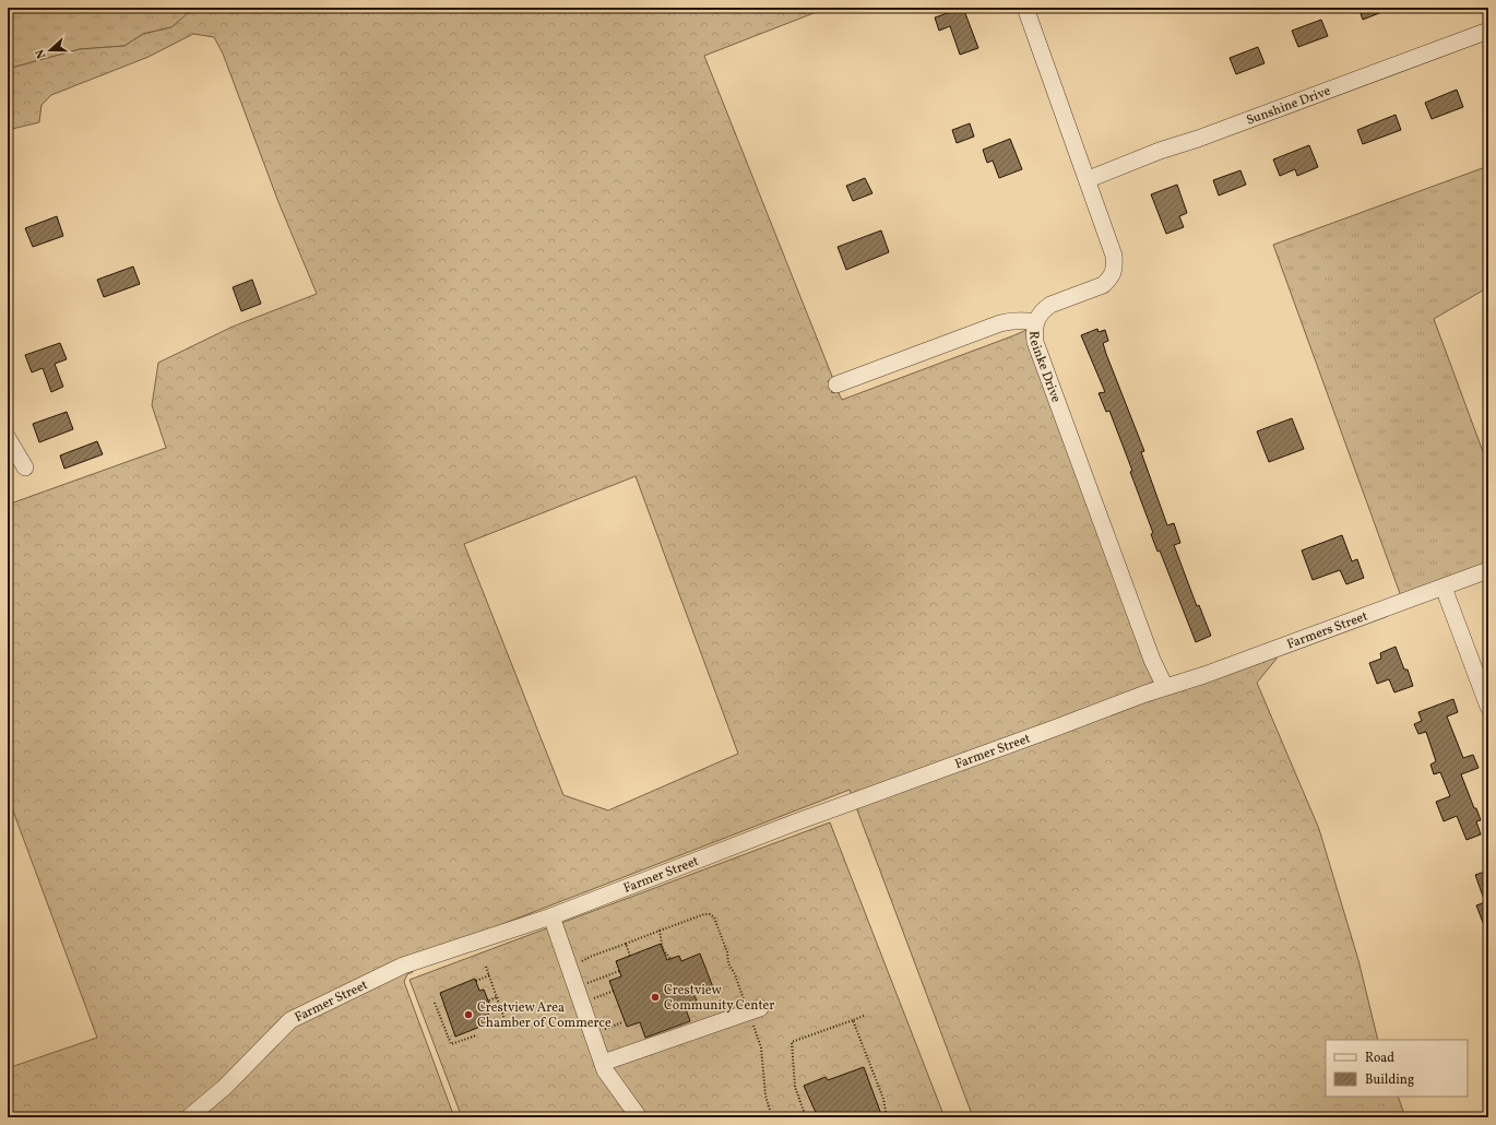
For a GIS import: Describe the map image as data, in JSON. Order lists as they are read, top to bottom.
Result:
{
  "streets": {
    "street": [
      "Sunshine Drive",
      "Reinke Drive",
      "Farmers Street",
      "Farmer Street"
    ]
  },
  "crossings": [
    ["Sunshine Drive", "Reinke Drive"],
    ["Reinke Drive", "Farmers Street"],
    ["Reinke Drive", "Farmer Street"],
    ["Farmers Street", "Farmer Street"]
  ],
  "places": ["Crestview Community Center", "Crestview Area Chamber of Commerce"],
  "legend": ["Road", "Building"],
  "north": "left"
}
